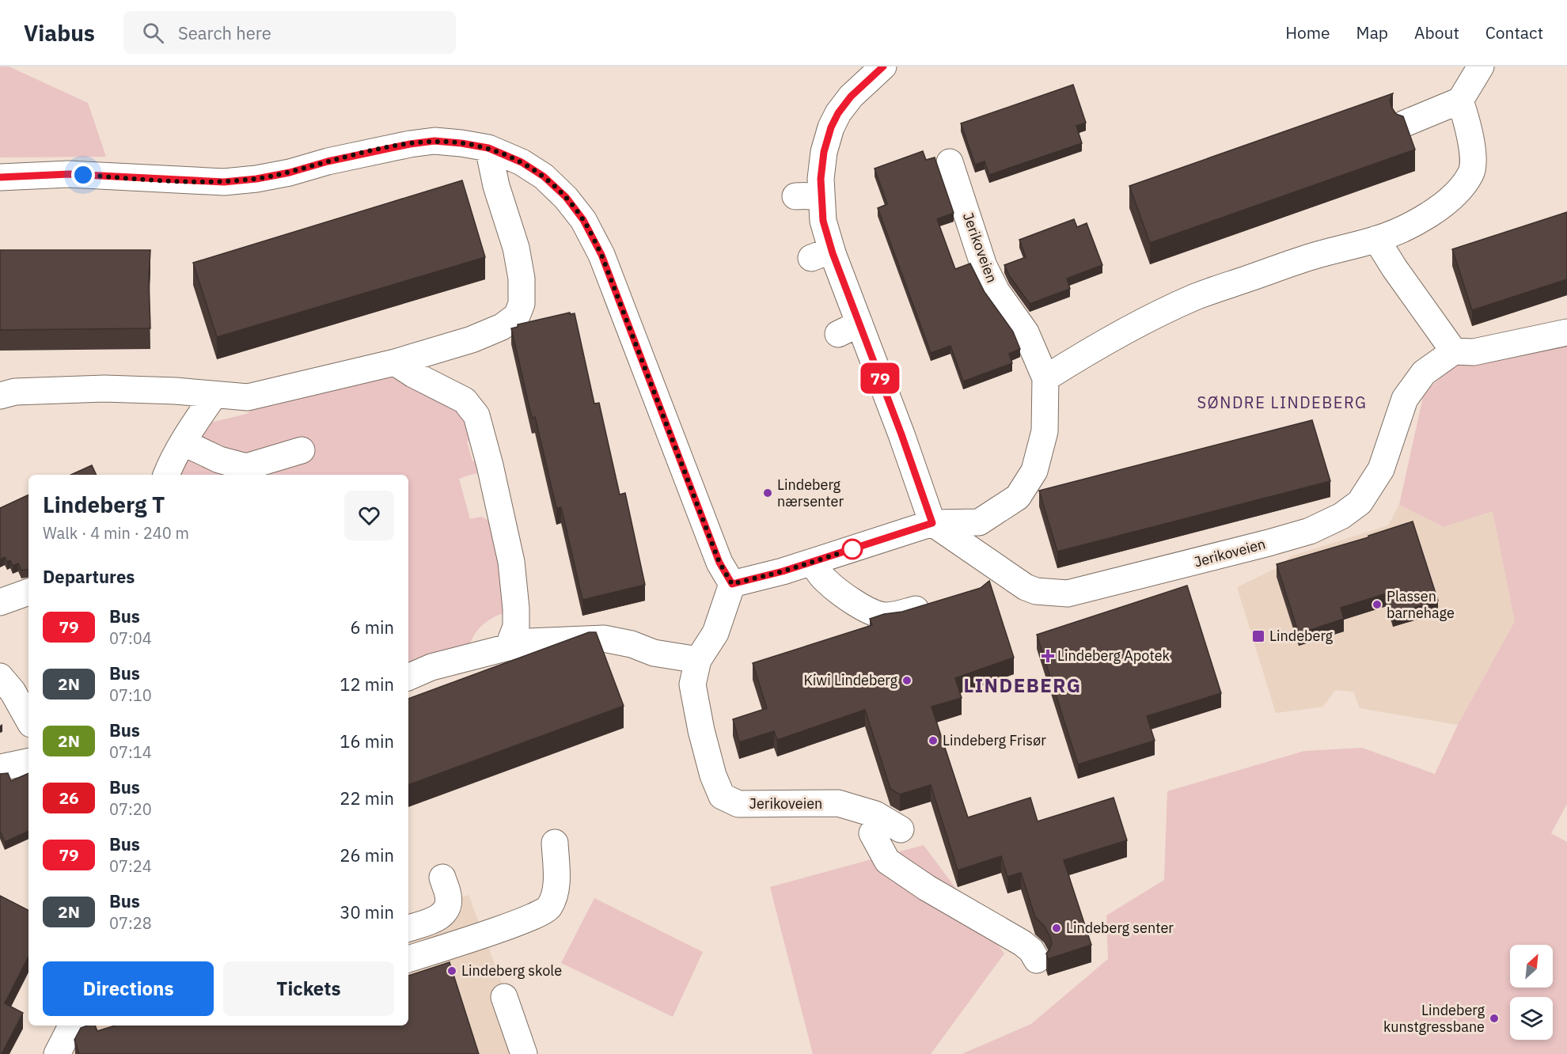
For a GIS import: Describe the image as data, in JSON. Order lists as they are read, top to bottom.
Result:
{
  "streets": {
    "street": ["Jerikoveien"]
  },
  "districts": ["SØNDRE LINDEBERG", "LINDEBERG"],
  "places": {
    "other": [
      "Lindeberg nærsenter",
      "Plassen barnehage",
      "Kiwi Lindeberg",
      "Lindeberg Frisør",
      "Lindeberg senter",
      "Lindeberg skole",
      "Lindeberg kunstgressbane"
    ],
    "transit": ["Lindeberg"],
    "health": ["Lindeberg Apotek"]
  },
  "lines": ["bus line 79"],
  "north": "top right",
  "page": {
    "header": "Viabus",
    "search": "Search here",
    "nav": [
      "Home",
      "Map",
      "About",
      "Contact"
    ],
    "on_map": "79",
    "heading": [
      ["Lindeberg T", "Walk · 4 min · 240 m"],
      "Departures"
    ],
    "list": [
      {
        "mark": "79",
        "name": "Bus",
        "note": "07:04",
        "value": "6 min"
      },
      {
        "mark": "2N",
        "name": "Bus",
        "note": "07:10",
        "value": "12 min"
      },
      {
        "mark": "2N",
        "name": "Bus",
        "note": "07:14",
        "value": "16 min"
      },
      {
        "mark": "26",
        "name": "Bus",
        "note": "07:20",
        "value": "22 min"
      },
      {
        "mark": "79",
        "name": "Bus",
        "note": "07:24",
        "value": "26 min"
      },
      {
        "mark": "2N",
        "name": "Bus",
        "note": "07:28",
        "value": "30 min"
      }
    ],
    "buttons": ["Directions", "Tickets"]
  }
}
